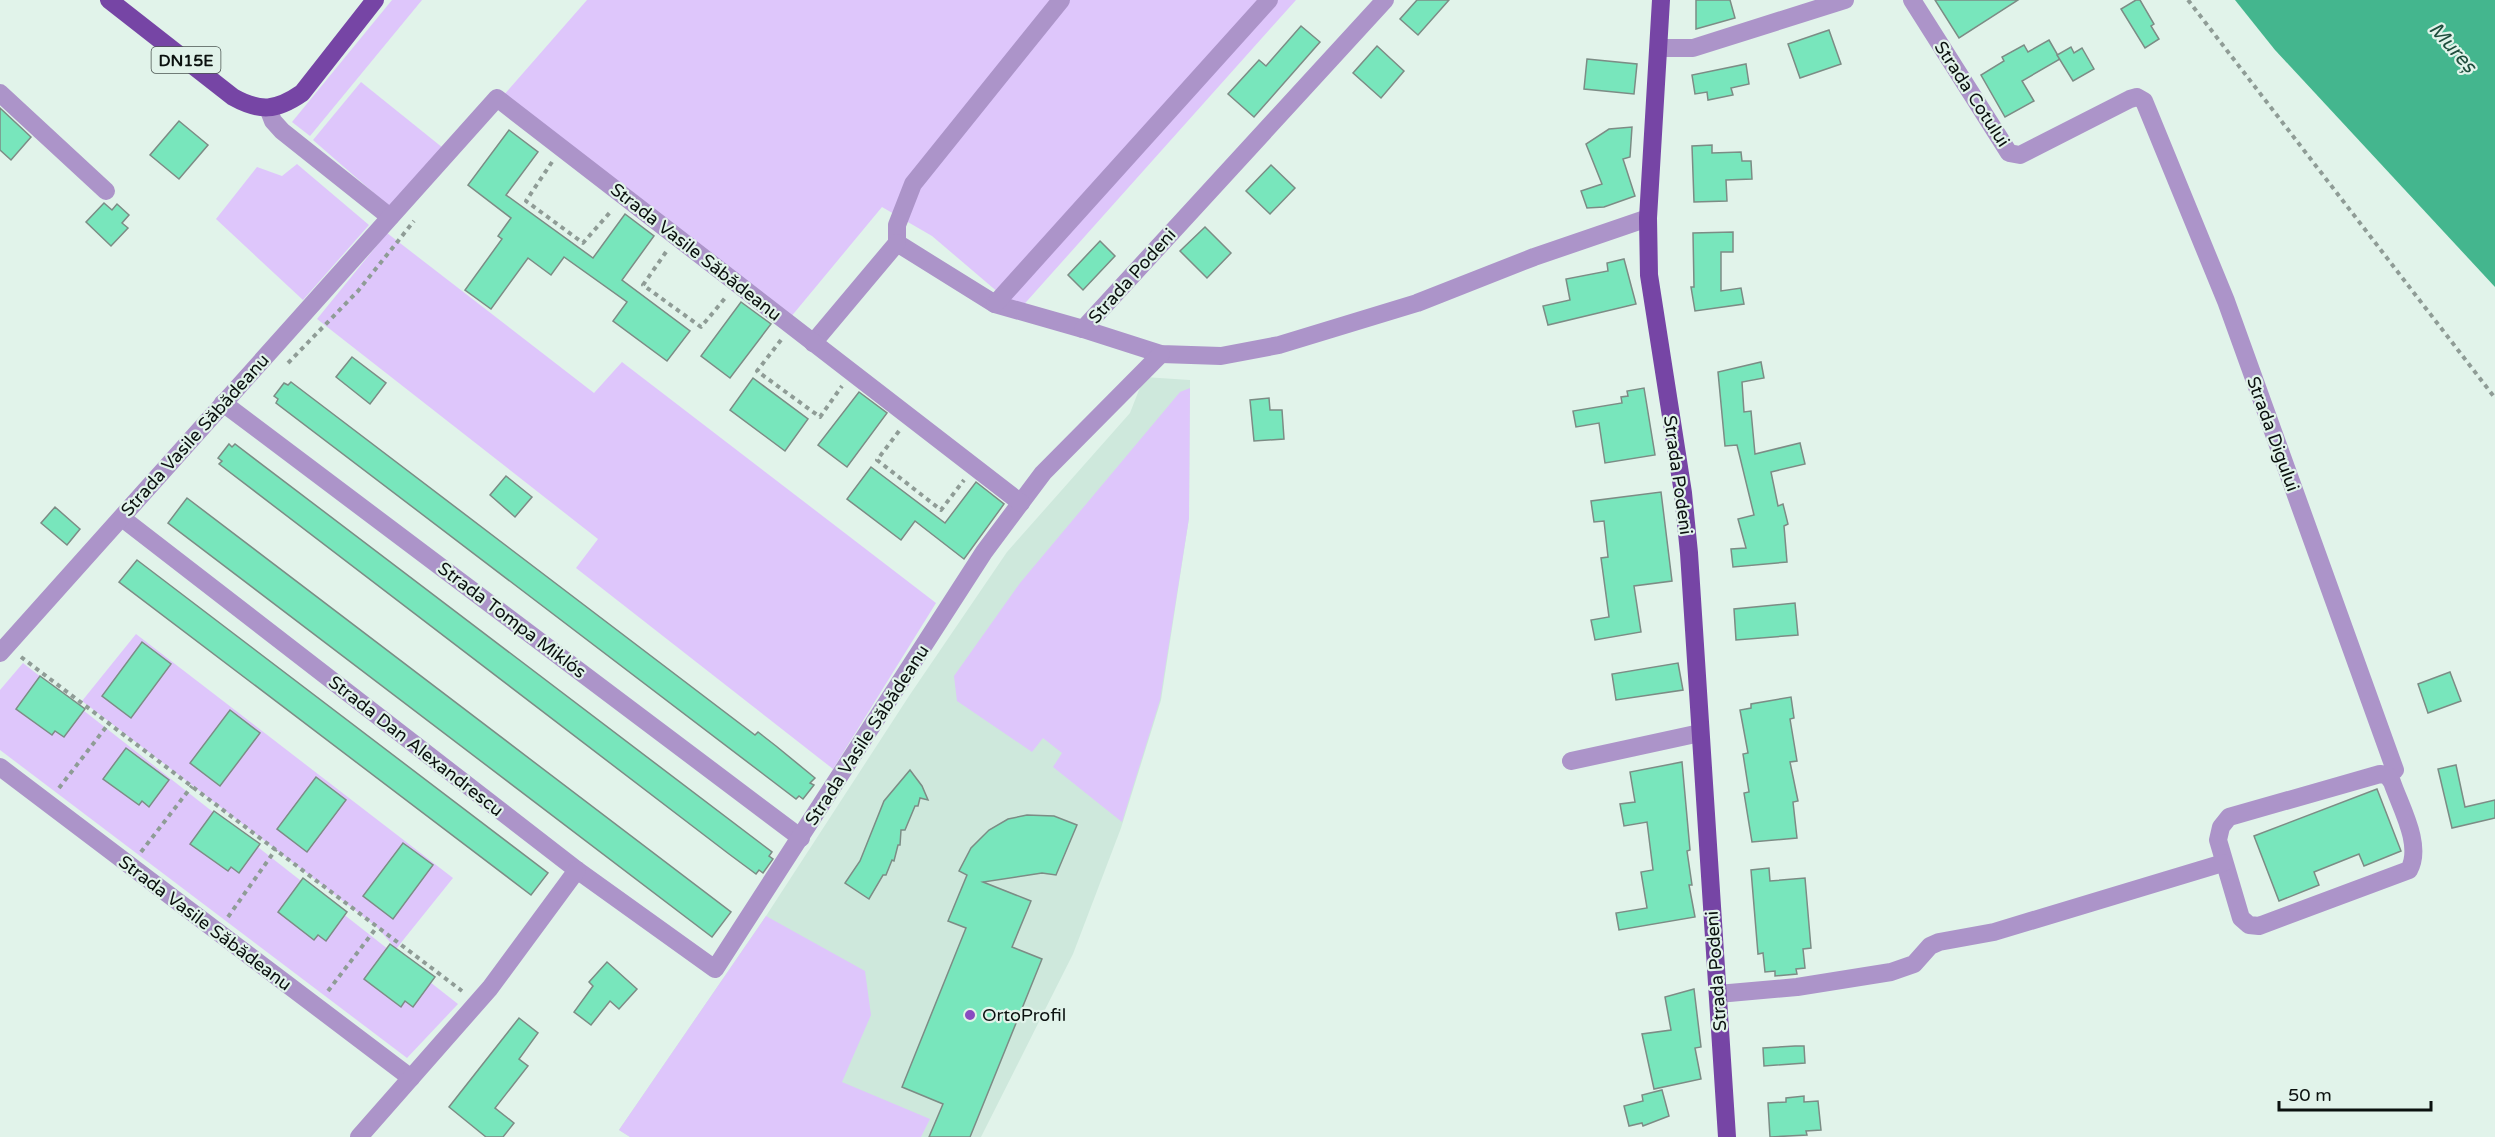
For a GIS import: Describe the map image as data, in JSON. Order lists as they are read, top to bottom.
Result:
{
  "streets": {
    "main road": ["DN15E", "Strada Podeni"],
    "street": [
      "Strada Cotului",
      "Strada Vasile Săbădeanu",
      "Strada Digului",
      "Strada Tompa Miklós",
      "Strada Dan Alexandrescu"
    ]
  },
  "crossings": [
    ["Strada Cotului", "Strada Digului"],
    ["Strada Vasile Săbădeanu", "Strada Podeni"],
    ["Strada Vasile Săbădeanu", "Strada Tompa Miklós"],
    ["Strada Vasile Săbădeanu", "Strada Dan Alexandrescu"]
  ],
  "water": ["Mureș"],
  "places": ["OrtoProfil"],
  "scale_bar": "50 m"
}
